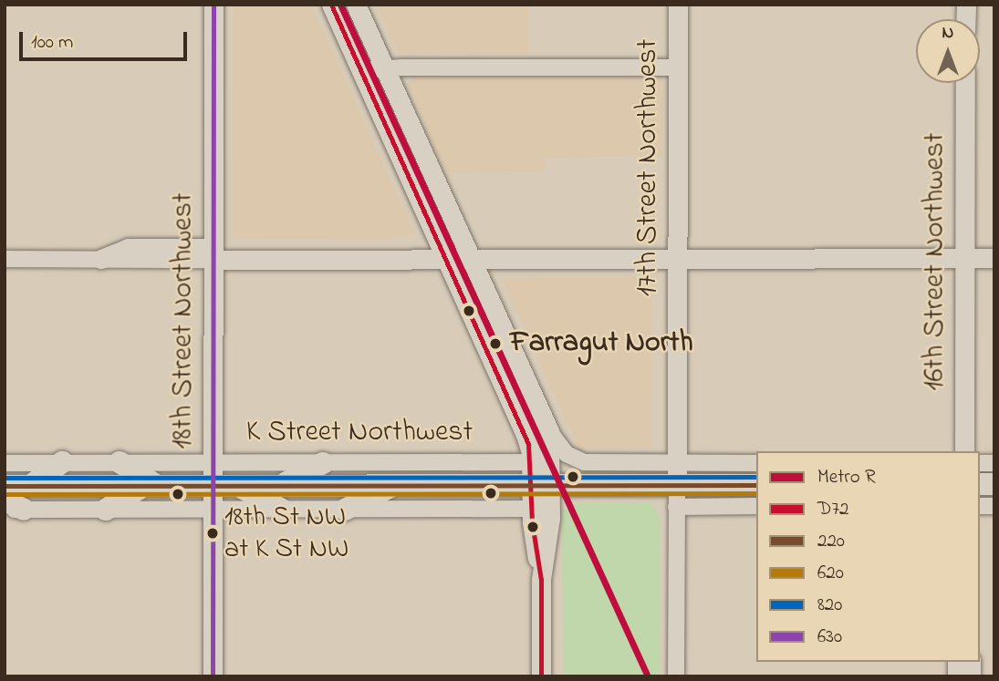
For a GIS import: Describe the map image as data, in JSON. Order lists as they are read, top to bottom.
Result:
{
  "streets": {
    "highway": ["K Street Northwest"],
    "main road": ["17th Street Northwest", "16th Street Northwest", "18th Street Northwest"]
  },
  "crossings": [
    ["17th Street Northwest", "K Street Northwest"],
    ["18th Street Northwest", "K Street Northwest"]
  ],
  "places": ["Farragut North", "18th St NW at K St NW"],
  "lines": [
    "metro line R",
    "transit line D72",
    "transit line 630",
    "transit line 820",
    "transit line 220",
    "transit line 620"
  ],
  "legend": [
    "Metro R",
    "D72",
    "220",
    "620",
    "820",
    "630"
  ],
  "scale_bar": "100 m",
  "north": "top"
}
